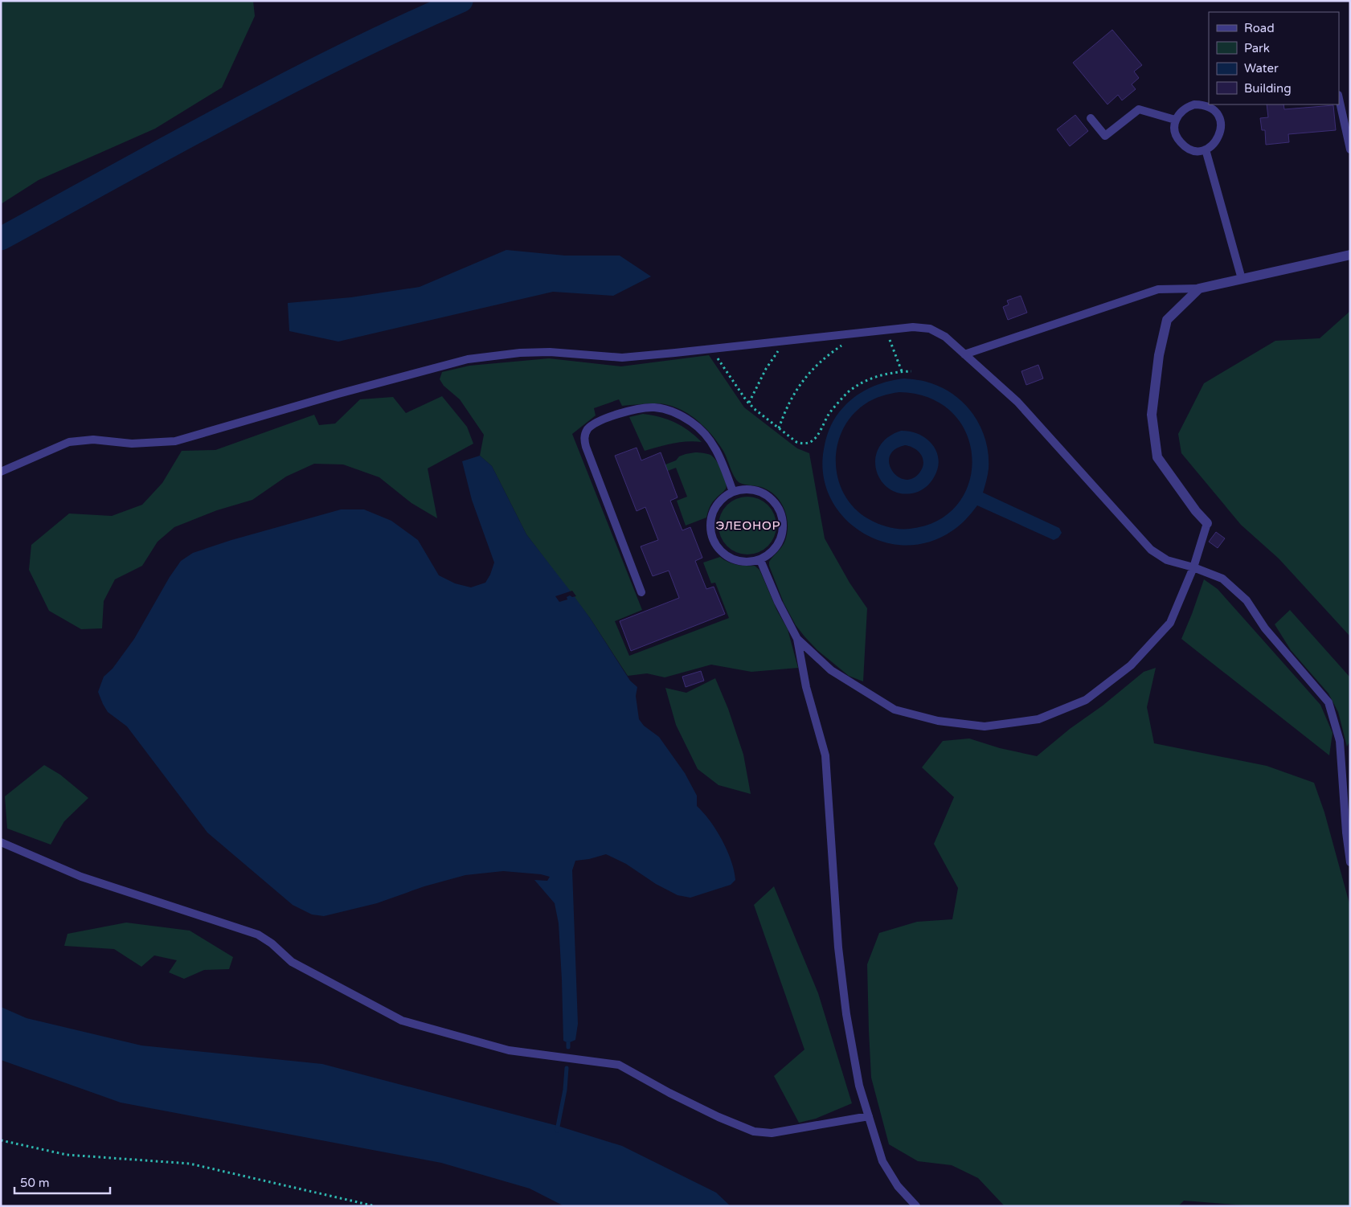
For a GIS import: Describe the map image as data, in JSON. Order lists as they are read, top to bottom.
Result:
{
  "districts": ["ЭЛЕОНОР"],
  "legend": [
    "Road",
    "Park",
    "Water",
    "Building"
  ],
  "scale_bar": "50 m"
}
